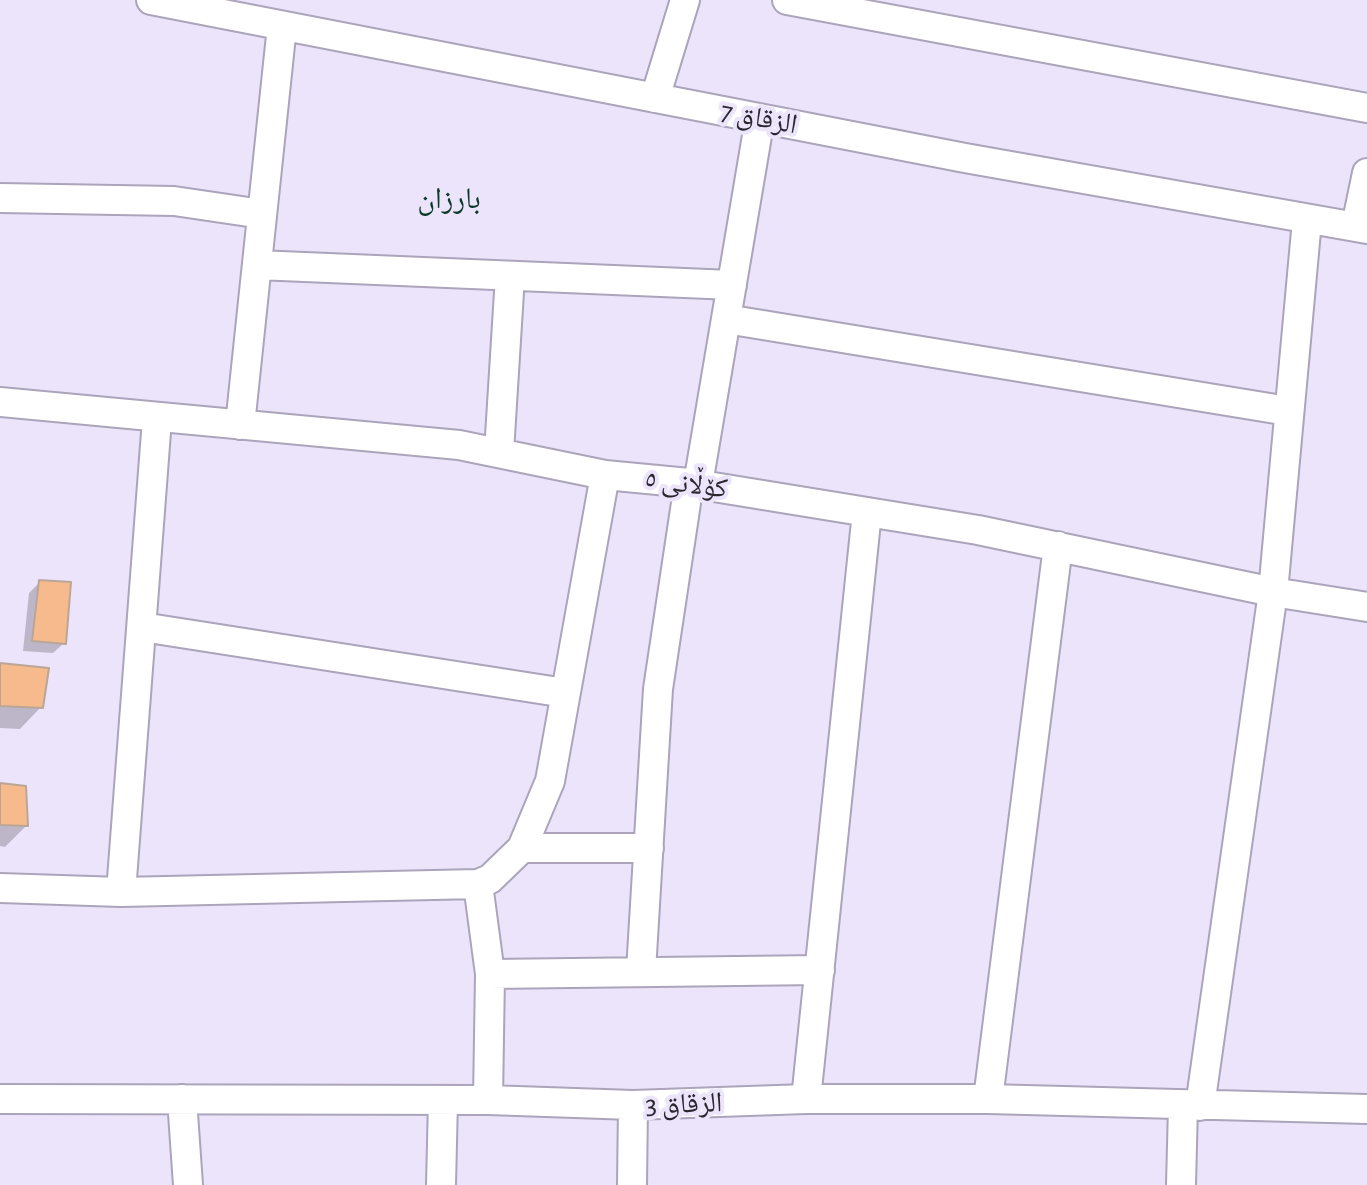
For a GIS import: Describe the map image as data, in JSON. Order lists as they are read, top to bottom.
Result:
{
  "streets": {
    "street": ["الزقاق 7", "کۆڵانی ٥", "الزقاق 3"]
  },
  "districts": ["بارزان"]
}
